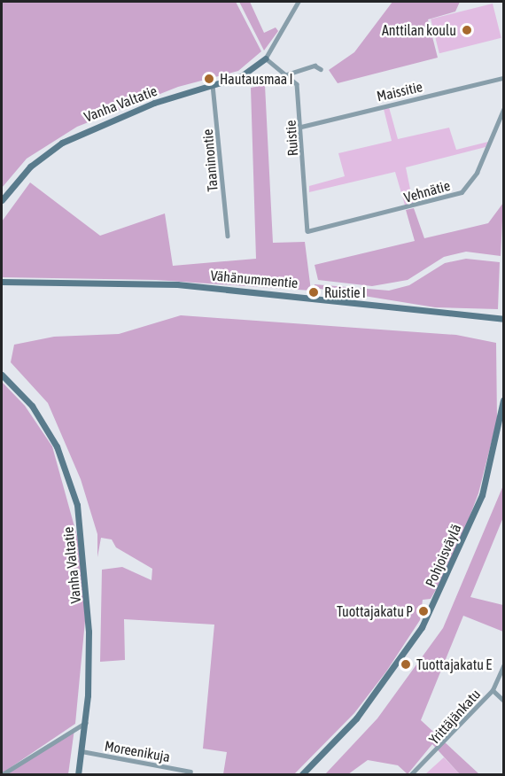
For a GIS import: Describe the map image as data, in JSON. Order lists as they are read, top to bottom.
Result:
{
  "streets": {
    "street": [
      "Maissitie",
      "Vanha Valtatie",
      "Ruistie",
      "Taaninontie",
      "Vehnätie",
      "Vähänummentie",
      "Pohjoisväylä",
      "Yrittäjänkatu",
      "Moreenikuja"
    ]
  },
  "crossings": [
    ["Maissitie", "Ruistie"],
    ["Vanha Valtatie", "Ruistie"],
    ["Vanha Valtatie", "Taaninontie"],
    ["Vanha Valtatie", "Moreenikuja"],
    ["Ruistie", "Vehnätie"]
  ],
  "places": [
    "Anttilan koulu",
    "Hautausmaa I",
    "Ruistie I",
    "Tuottajakatu P",
    "Tuottajakatu E"
  ]
}
